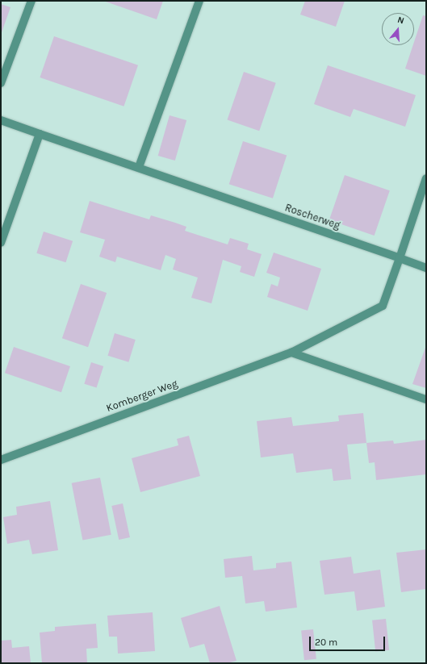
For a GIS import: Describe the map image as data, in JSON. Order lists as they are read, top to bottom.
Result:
{
  "streets": {
    "street": ["Roscherweg", "Komberger Weg"]
  },
  "crossings": [
    ["Roscherweg", "Komberger Weg"]
  ],
  "scale_bar": "20 m",
  "north": "top"
}
